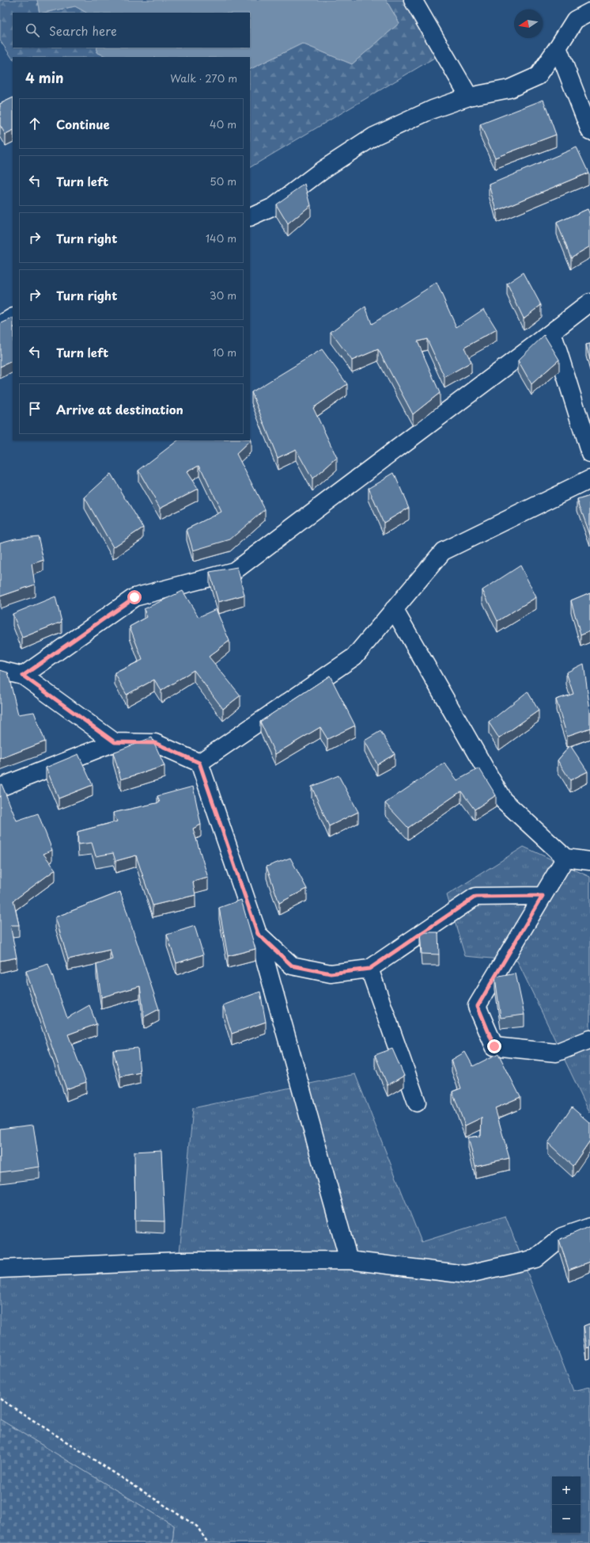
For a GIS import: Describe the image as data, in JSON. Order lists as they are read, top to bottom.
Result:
{
  "north": "left",
  "page": {
    "search": "Search here",
    "heading": ["4 min", "Walk · 270 m"],
    "list": [
      ["Continue", "40 m"],
      ["Turn left", "50 m"],
      ["Turn right", "140 m"],
      ["Turn right", "30 m"],
      ["Turn left", "10 m"],
      "Arrive at destination"
    ],
    "map_buttons": ["+", "−"]
  }
}
